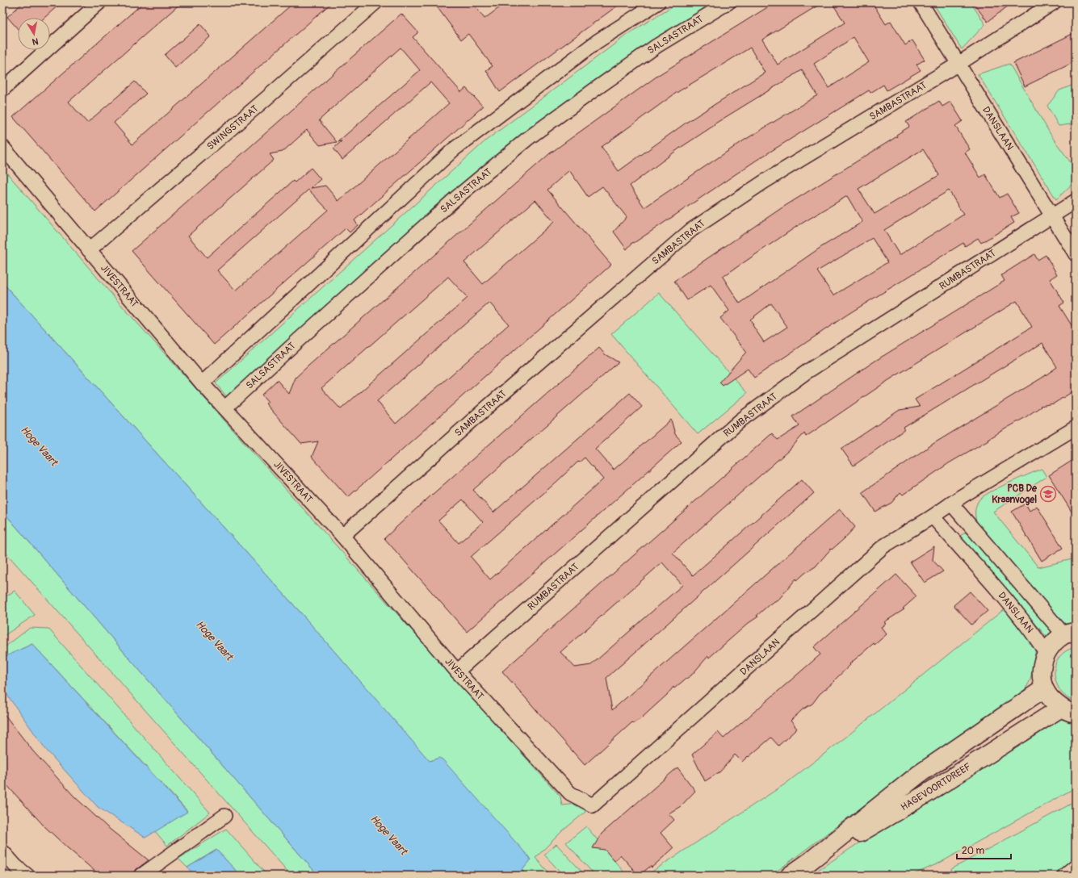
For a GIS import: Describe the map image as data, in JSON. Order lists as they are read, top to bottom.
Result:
{
  "streets": {
    "main road": ["HAGEVOORTDREEF"],
    "street": [
      "SALSASTRAAT",
      "SAMBASTRAAT",
      "SWINGSTRAAT",
      "DANSLAAN",
      "RUMBASTRAAT",
      "JIVESTRAAT"
    ]
  },
  "crossings": [
    ["SALSASTRAAT", "JIVESTRAAT"],
    ["SAMBASTRAAT", "DANSLAAN"],
    ["SAMBASTRAAT", "JIVESTRAAT"],
    ["SWINGSTRAAT", "JIVESTRAAT"],
    ["DANSLAAN", "RUMBASTRAAT"],
    ["DANSLAAN", "JIVESTRAAT"],
    ["RUMBASTRAAT", "JIVESTRAAT"]
  ],
  "water": ["Hoge Vaart"],
  "places": {
    "school or university": ["PCB De Kraanvogel"]
  },
  "scale_bar": "20 m",
  "north": "bottom"
}
